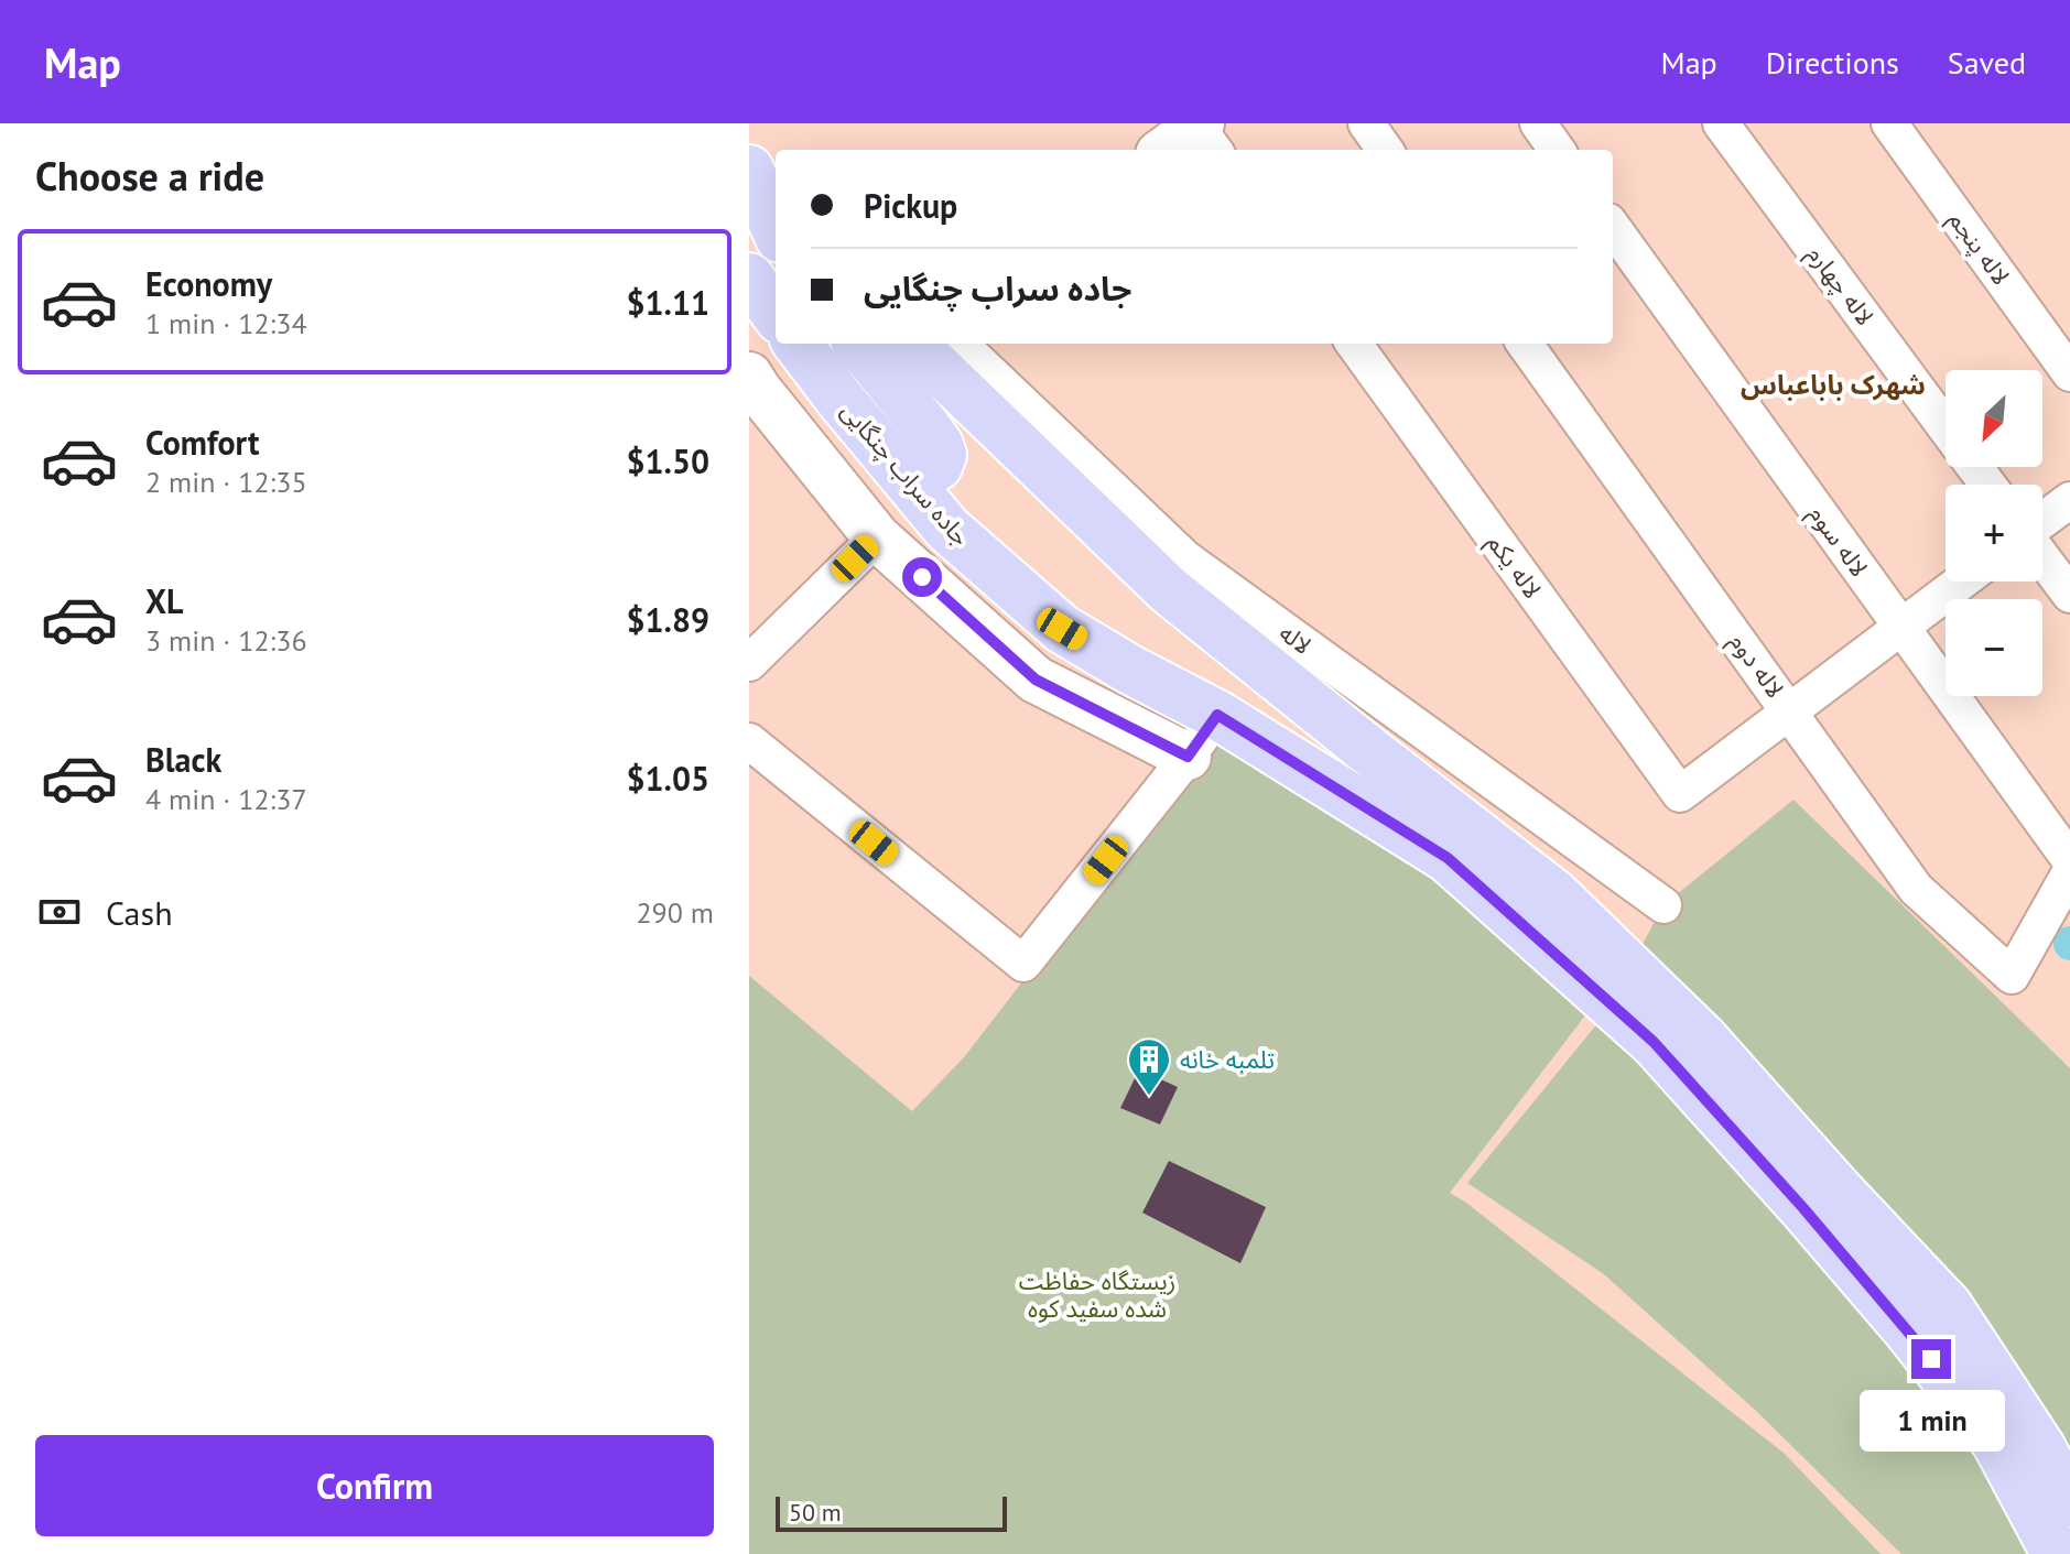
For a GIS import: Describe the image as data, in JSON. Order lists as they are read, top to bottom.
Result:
{
  "streets": {
    "main road": ["جاده سراب چنگایی"],
    "street": [
      "لاله پنجم",
      "لاله چهارم",
      "لاله سوم",
      "لاله یکم",
      "لاله",
      "لاله دوم"
    ]
  },
  "crossings": [
    ["لاله یکم", "لاله دوم"]
  ],
  "districts": ["شهرک باباعباس"],
  "parks": ["زیستگاه حفاظت شده سفید کوه"],
  "places": {
    "building": ["تلمبه خانه"]
  },
  "scale_bar": "50 m",
  "north": "bottom left",
  "page": {
    "header": "Map",
    "nav": ["Map", "Directions", "Saved"],
    "heading": "Choose a ride",
    "banner": ["Pickup", "جاده سراب چنگایی"],
    "list": [
      {
        "name": "Economy",
        "note": "1 min · 12:34",
        "value": "$1.11"
      },
      {
        "name": "Comfort",
        "note": "2 min · 12:35",
        "value": "$1.50"
      },
      {
        "name": "XL",
        "note": "3 min · 12:36",
        "value": "$1.89"
      },
      {
        "name": "Black",
        "note": "4 min · 12:37",
        "value": "$1.05"
      }
    ],
    "map_buttons": ["+", "−"],
    "pay": ["Cash", "290 m"],
    "bubble": "1 min",
    "buttons": "Confirm",
    "scale": "50 m"
  }
}
